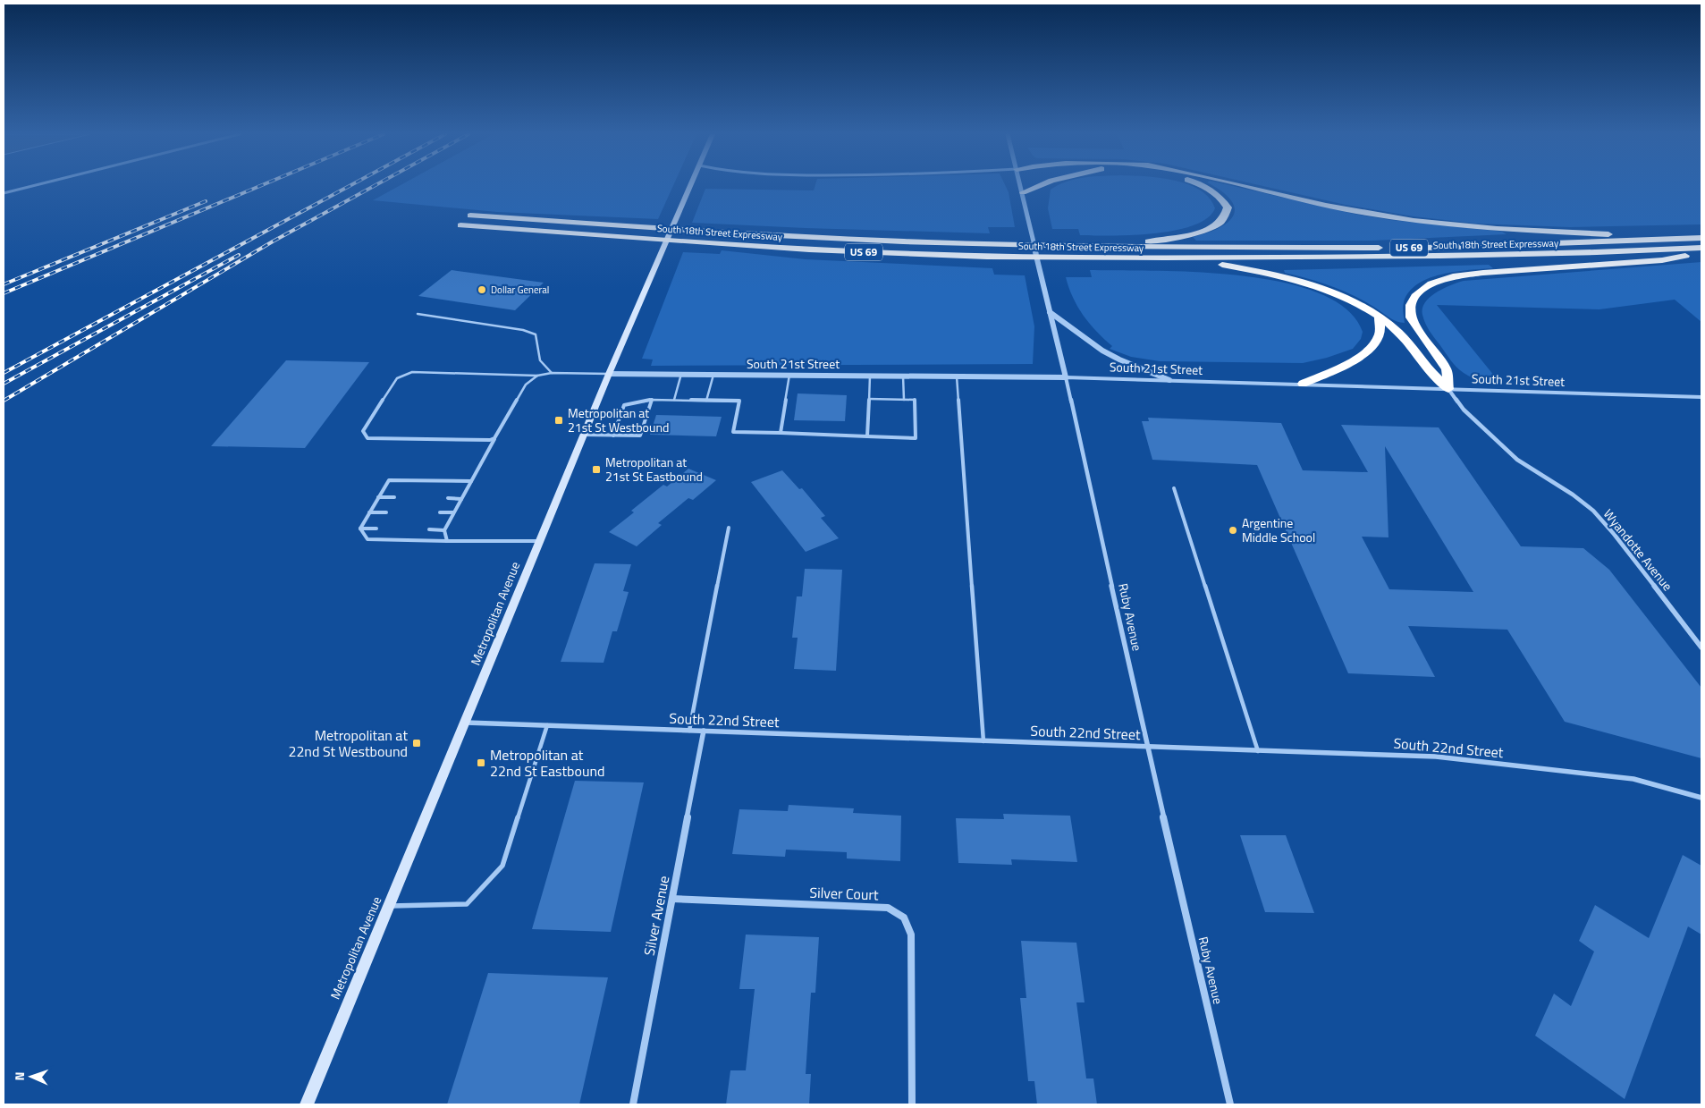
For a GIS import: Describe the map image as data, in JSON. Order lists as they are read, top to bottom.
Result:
{
  "streets": {
    "highway": ["South 18th Street Expressway", "US 69"],
    "main road": ["Metropolitan Avenue"],
    "street": [
      "South 21st Street",
      "Wyandotte Avenue",
      "Ruby Avenue",
      "South 22nd Street",
      "Silver Court",
      "Silver Avenue"
    ]
  },
  "crossings": [
    ["South 21st Street", "Wyandotte Avenue"],
    ["South 21st Street", "Metropolitan Avenue"],
    ["South 21st Street", "Ruby Avenue"],
    ["Metropolitan Avenue", "South 22nd Street"],
    ["Ruby Avenue", "South 22nd Street"],
    ["South 22nd Street", "Silver Avenue"],
    ["Silver Court", "Silver Avenue"]
  ],
  "places": {
    "other": ["Dollar General", "Argentine Middle School"],
    "transit": [
      "Metropolitan at 21st St Westbound",
      "Metropolitan at 21st St Eastbound",
      "Metropolitan at 22nd St Westbound",
      "Metropolitan at 22nd St Eastbound"
    ]
  },
  "north": "left"
}
